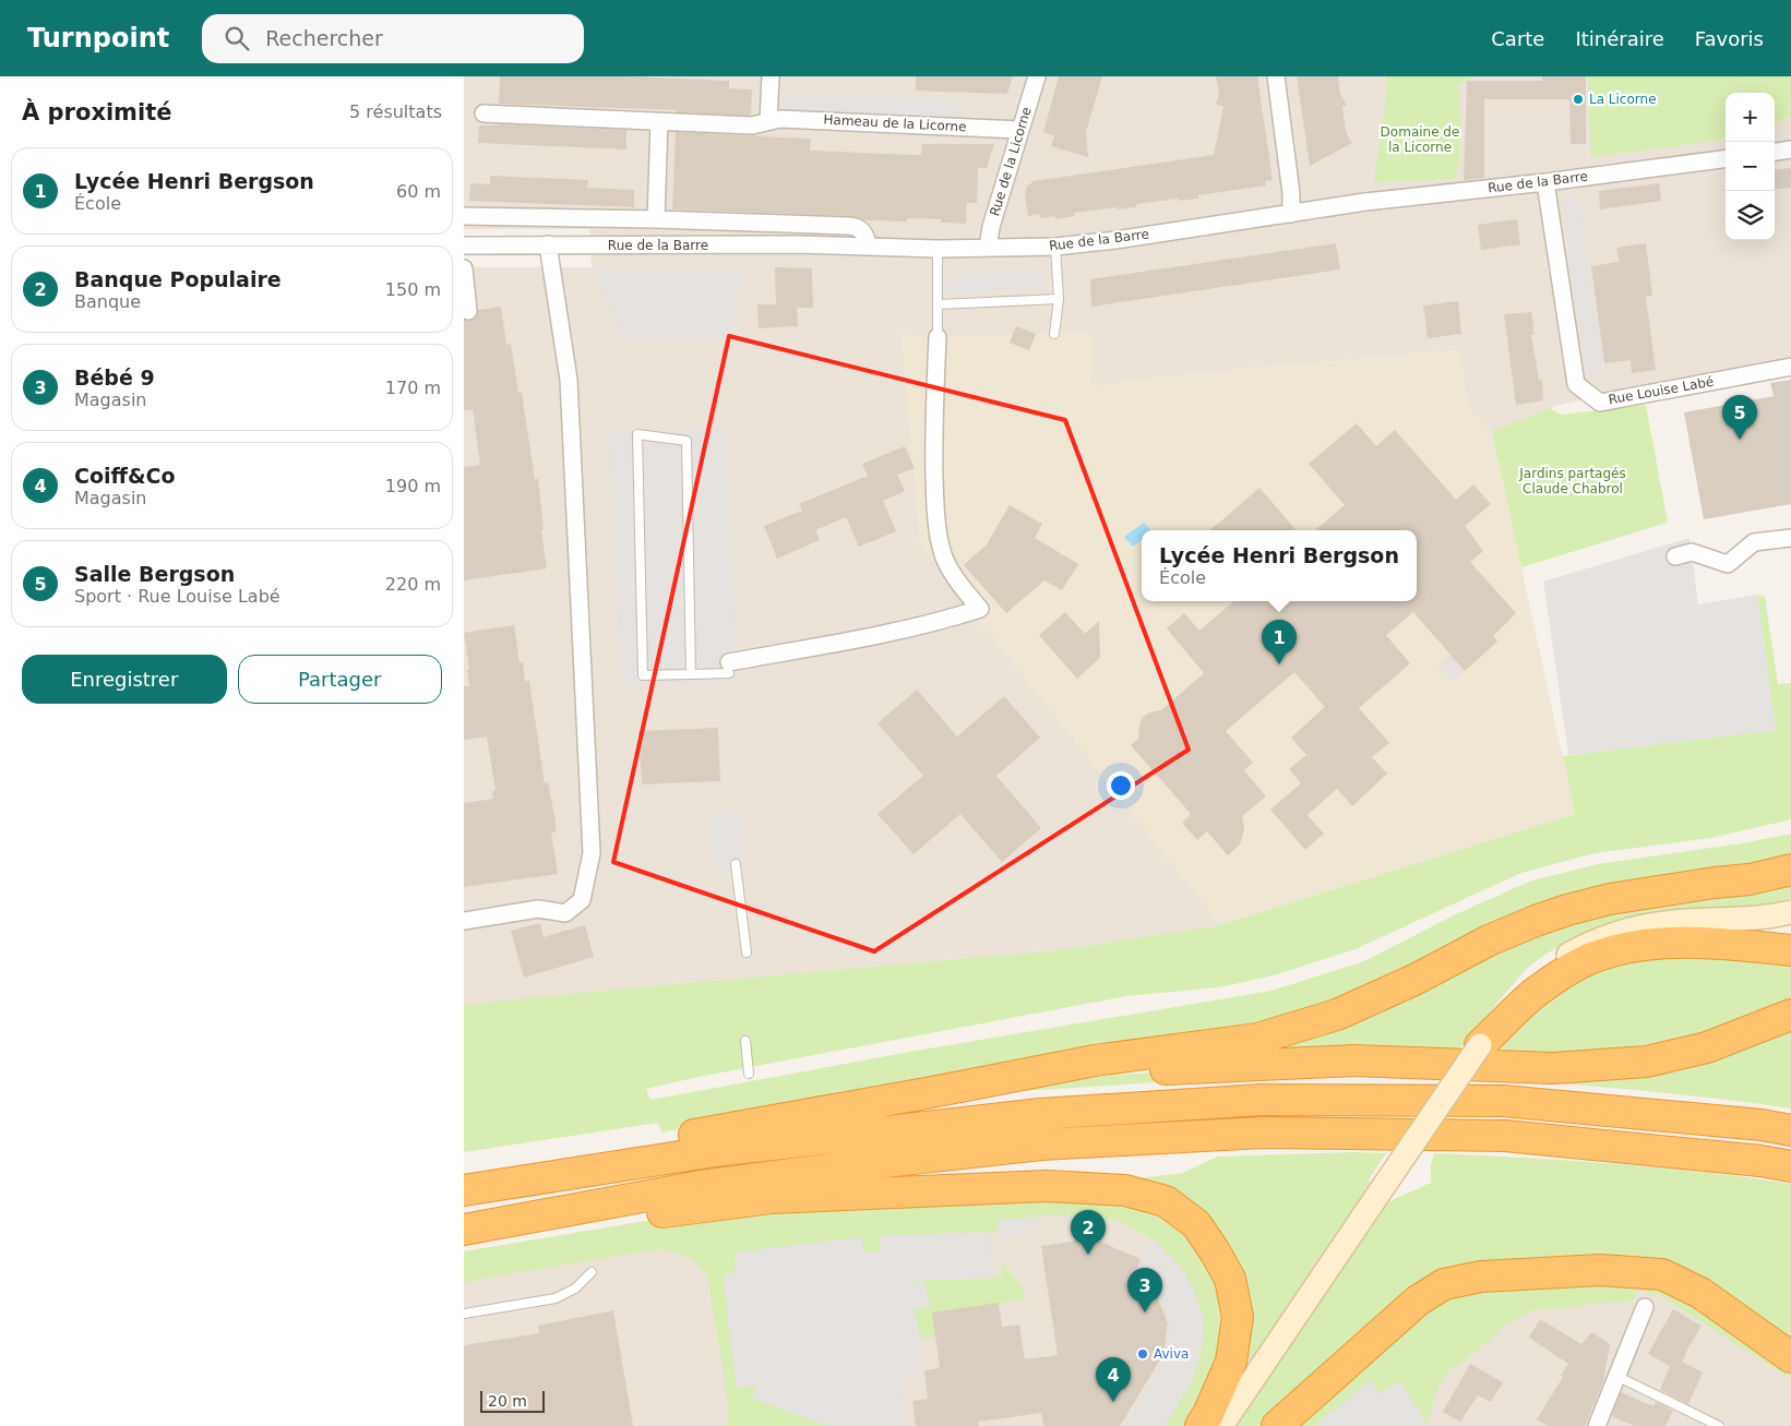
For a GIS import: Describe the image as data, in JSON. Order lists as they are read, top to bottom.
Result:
{
  "streets": {
    "street": [
      "Hameau de la Licorne",
      "Rue de la Licorne",
      "Rue de la Barre",
      "Rue Louise Labé"
    ]
  },
  "crossings": [
    ["Hameau de la Licorne", "Rue de la Licorne"],
    ["Rue de la Licorne", "Rue de la Barre"],
    ["Rue de la Barre", "Rue Louise Labé"]
  ],
  "parks": ["Domaine de la Licorne", "Jardins partagés Claude Chabrol"],
  "places": ["La Licorne", "Aviva"],
  "scale_bar": "20 m",
  "page": {
    "header": "Turnpoint",
    "search": "Rechercher",
    "nav": ["Carte", "Itinéraire", "Favoris"],
    "heading": ["À proximité", "5 résultats"],
    "map_buttons": ["+", "−"],
    "list": [
      {
        "mark": "1",
        "name": "Lycée Henri Bergson",
        "note": "École",
        "value": "60 m"
      },
      {
        "mark": "2",
        "name": "Banque Populaire",
        "note": "Banque",
        "value": "150 m"
      },
      {
        "mark": "3",
        "name": "Bébé 9",
        "note": "Magasin",
        "value": "170 m"
      },
      {
        "mark": "4",
        "name": "Coiff&Co",
        "note": "Magasin",
        "value": "190 m"
      },
      {
        "mark": "5",
        "name": "Salle Bergson",
        "note": "Sport · Rue Louise Labé",
        "value": "220 m"
      }
    ],
    "pins": [
      "5",
      "1",
      "2",
      "3",
      "4"
    ],
    "popup": ["Lycée Henri Bergson", "École"],
    "buttons": ["Enregistrer", "Partager"],
    "scale": "20 m"
  }
}
